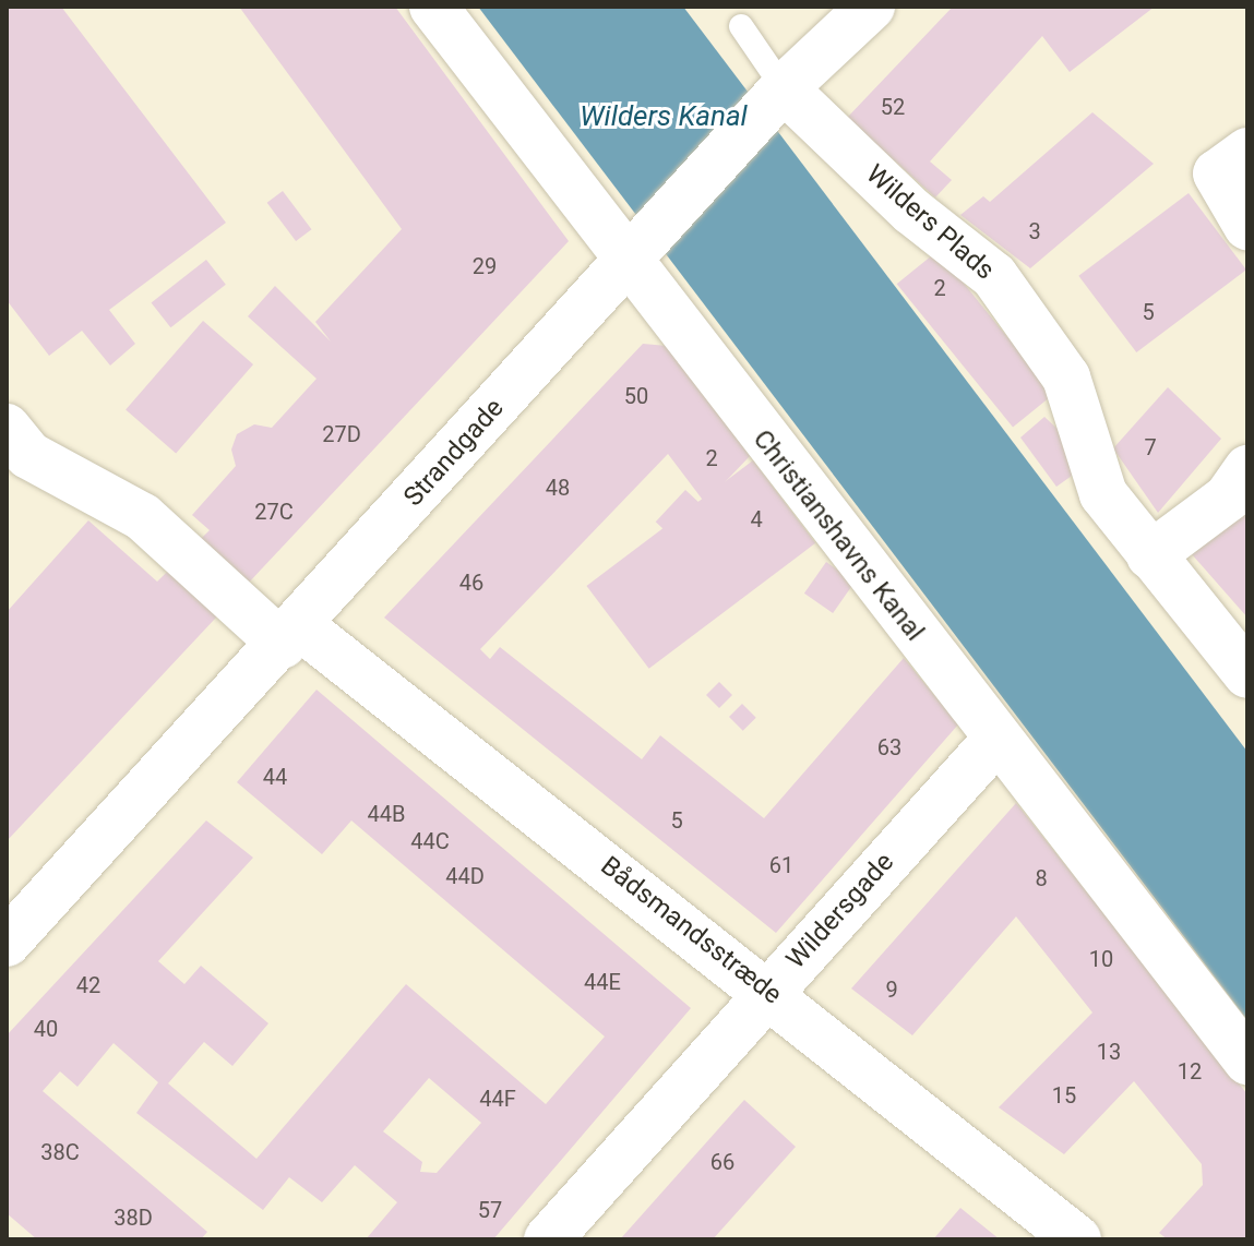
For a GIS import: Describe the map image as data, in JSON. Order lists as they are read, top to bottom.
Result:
{
  "streets": {
    "street": [
      "Wilders Plads",
      "Strandgade",
      "Christianshavns Kanal",
      "Wildersgade",
      "Bådsmandsstræde"
    ]
  },
  "crossings": [
    ["Wilders Plads", "Strandgade"],
    ["Strandgade", "Christianshavns Kanal"],
    ["Strandgade", "Bådsmandsstræde"],
    ["Christianshavns Kanal", "Wildersgade"],
    ["Wildersgade", "Bådsmandsstræde"]
  ],
  "water": ["Wilders Kanal"],
  "house_numbers": [
    "52",
    "3",
    "29",
    "2",
    "5",
    "50",
    "27D",
    "7",
    "2",
    "48",
    "27C",
    "4",
    "46",
    "63",
    "44",
    "44B",
    "5",
    "44C",
    "61",
    "44D",
    "8",
    "10",
    "44E",
    "42",
    "9",
    "40",
    "13",
    "12",
    "15",
    "44F",
    "38C",
    "66",
    "57",
    "38D"
  ]
}
